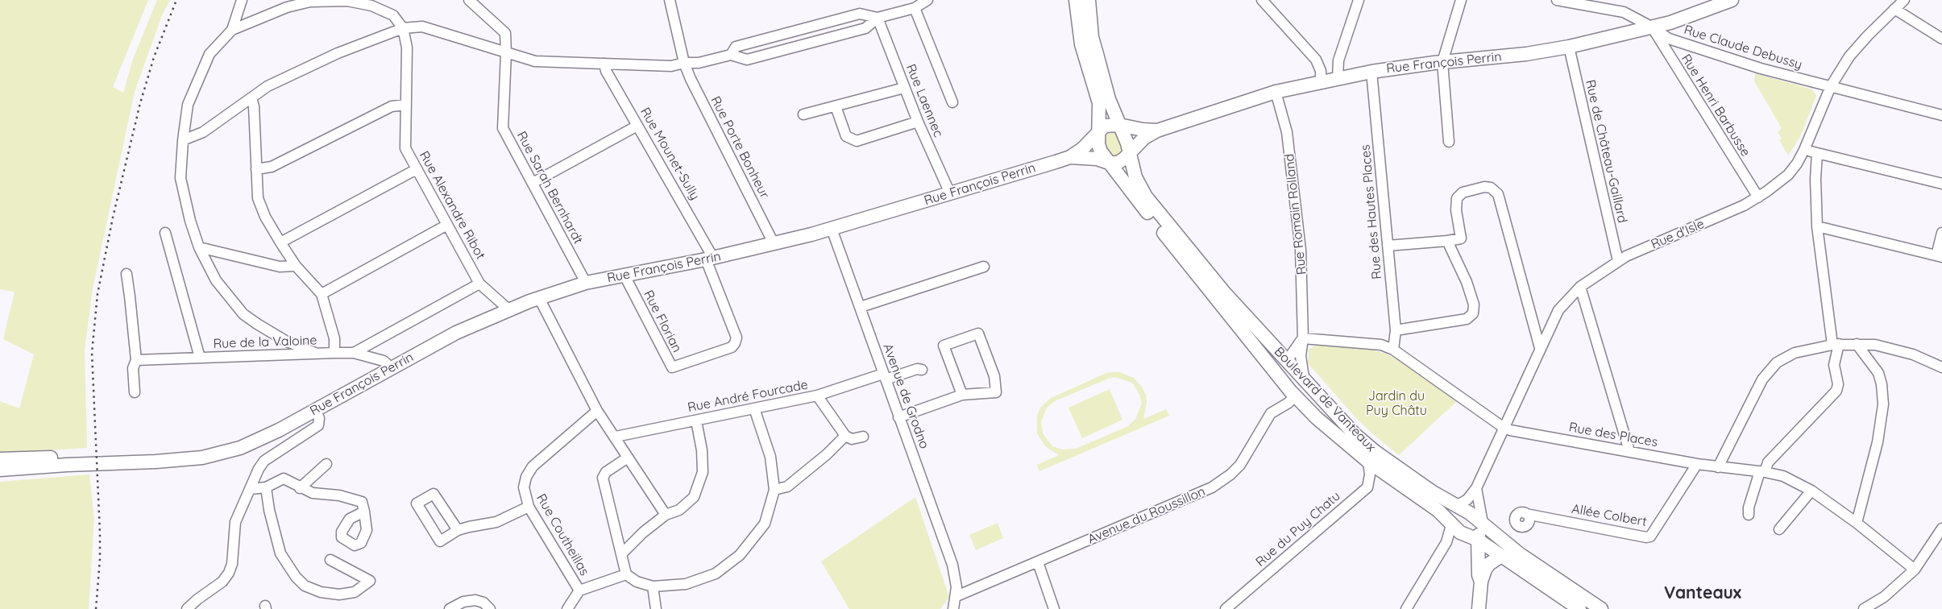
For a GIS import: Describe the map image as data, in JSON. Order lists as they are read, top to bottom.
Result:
{
  "streets": {
    "main road": ["Rue François Perrin", "Boulevard de Vanteaux"],
    "street": [
      "Rue Claude Debussy",
      "Rue Laennec",
      "Rue Henri Barbusse",
      "Rue Porte Bonheur",
      "Rue de Château-Gaillard",
      "Rue Mounet-Sully",
      "Rue Sarah Bernhardt",
      "Rue Alexandre Ribot",
      "Rue des Hautes Places",
      "Rue Romain Rolland",
      "Rue d'Isle",
      "Rue Florian",
      "Rue de la Valoine",
      "Rue André Fourcade",
      "Avenue de Grodno",
      "Rue des Places",
      "Avenue du Roussillon",
      "Allée Colbert",
      "Rue du Puy Chatu",
      "Rue Coutheillas"
    ]
  },
  "crossings": [
    ["Rue Claude Debussy", "Rue François Perrin"],
    ["Rue Claude Debussy", "Rue Henri Barbusse"],
    ["Rue Claude Debussy", "Rue d'Isle"],
    ["Rue François Perrin", "Rue Laennec"],
    ["Rue François Perrin", "Rue Henri Barbusse"],
    ["Rue François Perrin", "Rue Porte Bonheur"],
    ["Rue François Perrin", "Rue de Château-Gaillard"],
    ["Rue François Perrin", "Rue Mounet-Sully"],
    ["Rue François Perrin", "Rue Sarah Bernhardt"],
    ["Rue François Perrin", "Rue Alexandre Ribot"],
    ["Rue François Perrin", "Rue des Hautes Places"],
    ["Rue François Perrin", "Rue Romain Rolland"],
    ["Rue François Perrin", "Rue Florian"],
    ["Rue François Perrin", "Rue de la Valoine"],
    ["Rue François Perrin", "Avenue de Grodno"],
    ["Rue François Perrin", "Boulevard de Vanteaux"],
    ["Rue Henri Barbusse", "Rue d'Isle"],
    ["Rue de Château-Gaillard", "Rue d'Isle"],
    ["Rue Mounet-Sully", "Rue Florian"],
    ["Rue des Hautes Places", "Rue des Places"],
    ["Rue Romain Rolland", "Boulevard de Vanteaux"],
    ["Rue Romain Rolland", "Rue des Places"],
    ["Rue Romain Rolland", "Avenue du Roussillon"],
    ["Rue d'Isle", "Boulevard de Vanteaux"],
    ["Rue d'Isle", "Rue des Places"],
    ["Rue André Fourcade", "Avenue de Grodno"],
    ["Avenue de Grodno", "Avenue du Roussillon"],
    ["Boulevard de Vanteaux", "Avenue du Roussillon"],
    ["Boulevard de Vanteaux", "Rue du Puy Chatu"],
    ["Rue des Places", "Allée Colbert"]
  ],
  "districts": ["Vanteaux"],
  "parks": ["Jardin du Puy Châtu"]
}
